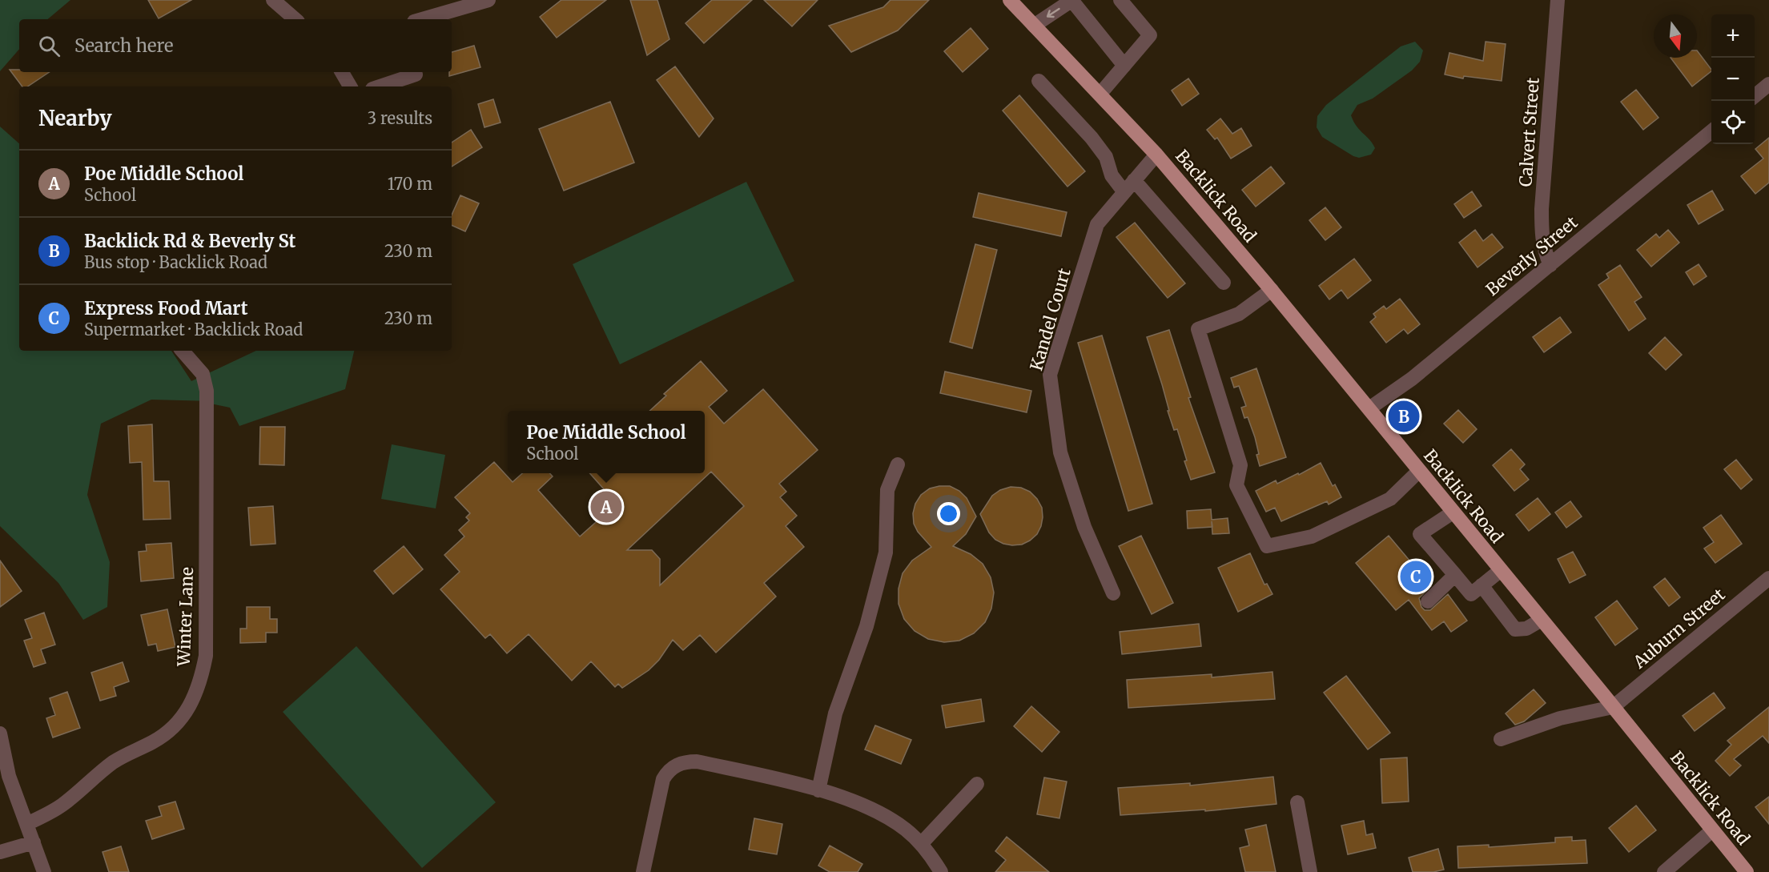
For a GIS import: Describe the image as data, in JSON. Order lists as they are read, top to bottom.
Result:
{
  "streets": {
    "main road": ["Backlick Road"],
    "street": [
      "Calvert Street",
      "Beverly Street",
      "Kandel Court",
      "Winter Lane",
      "Auburn Street"
    ]
  },
  "crossings": [
    ["Calvert Street", "Beverly Street"],
    ["Backlick Road", "Beverly Street"],
    ["Backlick Road", "Kandel Court"],
    ["Backlick Road", "Auburn Street"]
  ],
  "north": "bottom",
  "page": {
    "map_buttons": ["+", "−"],
    "search": "Search here",
    "heading": ["Nearby", "3 results"],
    "list": [
      {
        "mark": "A",
        "name": "Poe Middle School",
        "note": "School",
        "value": "170 m"
      },
      {
        "mark": "B",
        "name": "Backlick Rd & Beverly St",
        "note": "Bus stop · Backlick Road",
        "value": "230 m"
      },
      {
        "mark": "C",
        "name": "Express Food Mart",
        "note": "Supermarket · Backlick Road",
        "value": "230 m"
      }
    ],
    "pins": ["B", "A", "C"],
    "popup": ["Poe Middle School", "School"]
  }
}
